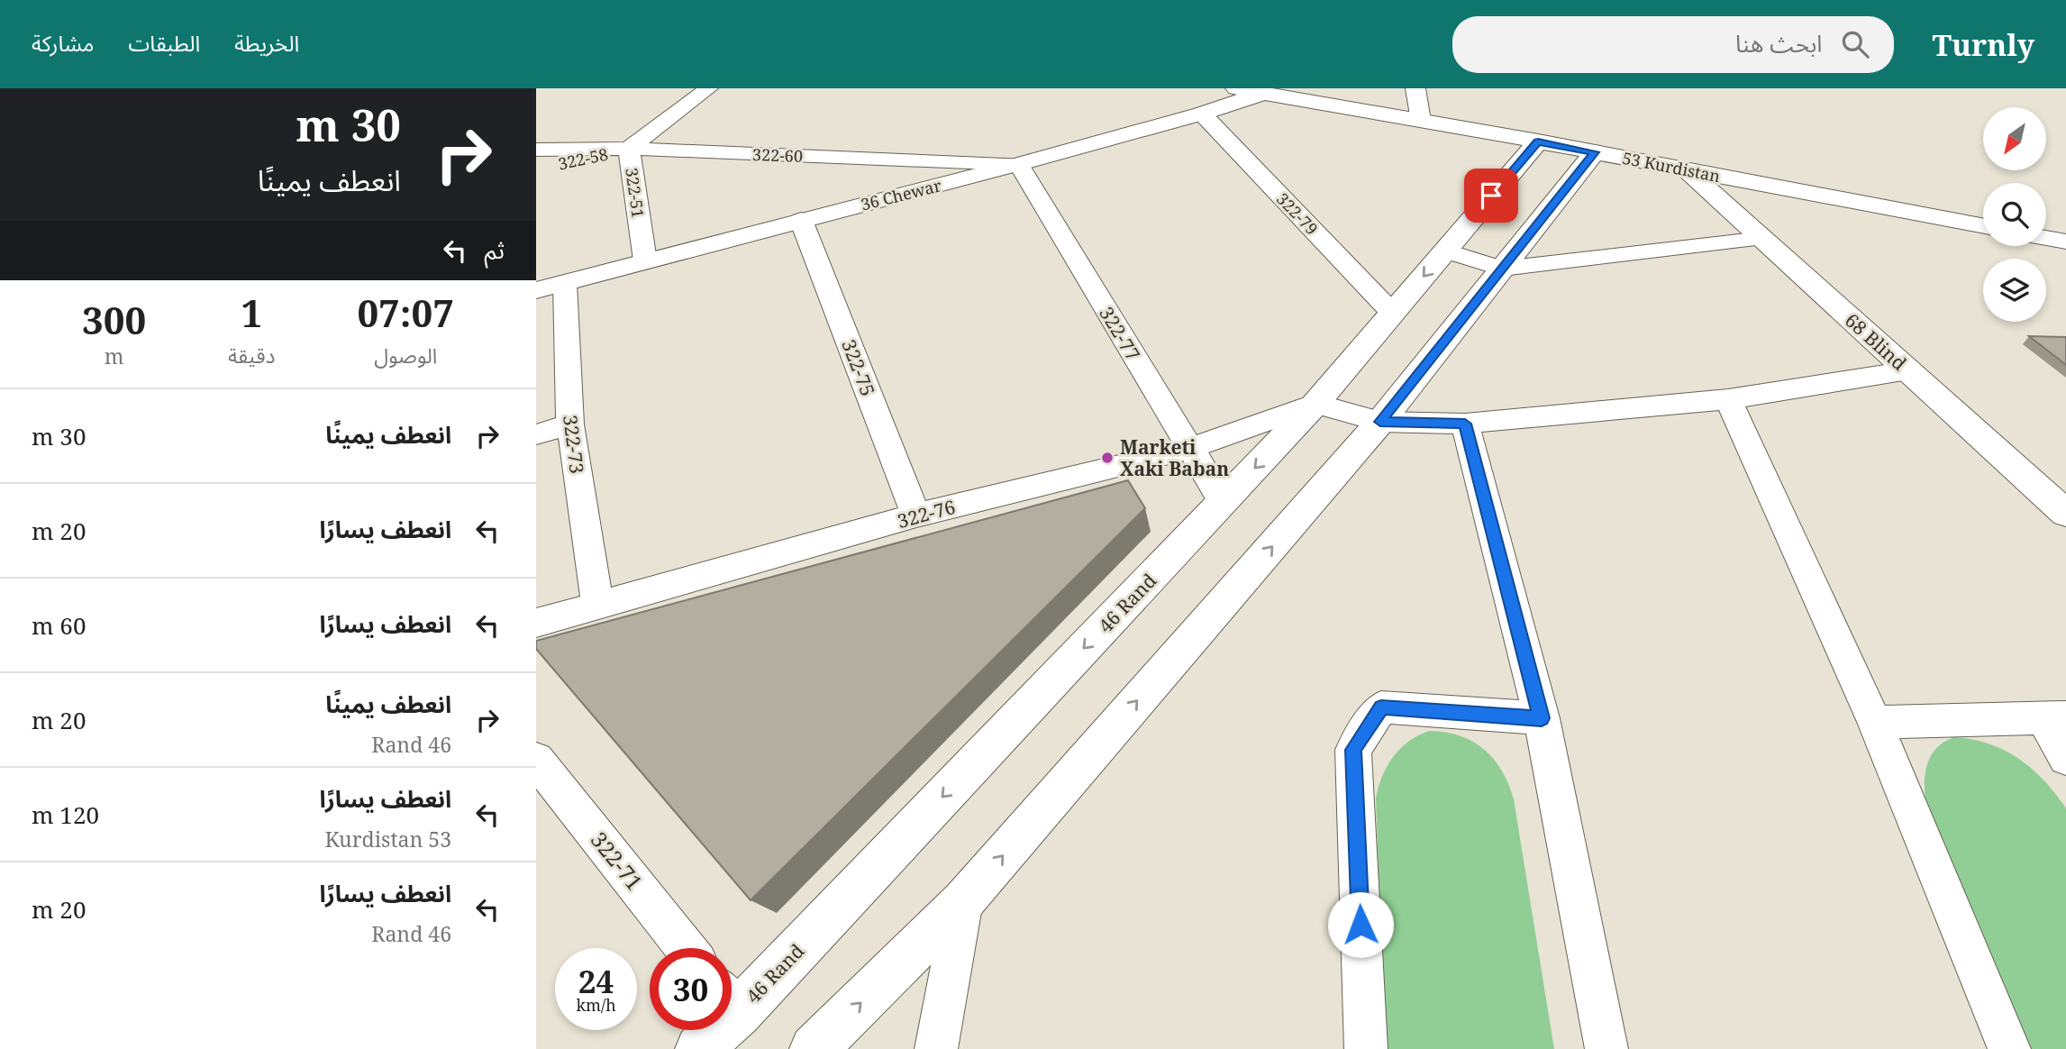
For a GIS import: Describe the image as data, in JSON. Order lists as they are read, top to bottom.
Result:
{
  "streets": {
    "main road": [
      "53 Kurdistan",
      "36 Chewar",
      "68 Blind",
      "46 Rand"
    ],
    "street": [
      "322-60",
      "322-58",
      "322-51",
      "322-79",
      "322-77",
      "322-75",
      "322-73",
      "322-76",
      "322-71"
    ]
  },
  "crossings": [
    ["322-60", "322-58"],
    ["322-60", "322-51"],
    ["322-60", "36 Chewar"],
    ["322-60", "322-77"],
    ["322-58", "322-51"],
    ["53 Kurdistan", "36 Chewar"],
    ["53 Kurdistan", "68 Blind"],
    ["53 Kurdistan", "46 Rand"],
    ["322-51", "36 Chewar"],
    ["36 Chewar", "322-79"],
    ["36 Chewar", "322-77"],
    ["36 Chewar", "322-75"],
    ["36 Chewar", "322-73"],
    ["322-79", "46 Rand"],
    ["322-77", "322-76"],
    ["322-77", "46 Rand"],
    ["322-75", "322-76"],
    ["322-73", "322-76"],
    ["322-76", "46 Rand"]
  ],
  "places": ["Marketi Xaki Baban"],
  "north": "bottom left",
  "page": {
    "header": "Turnly",
    "search": "ابحث هنا",
    "nav": ["الخريطة", "الطبقات", "مشاركة"],
    "turn": ["30 m", "انعطف يمينًا"],
    "then": "ثم",
    "eta": [
      "07:07",
      "الوصول",
      "1",
      "دقيقة",
      "300",
      "m"
    ],
    "list": [
      {
        "name": "انعطف يمينًا",
        "value": "30 m"
      },
      {
        "name": "انعطف يسارًا",
        "value": "20 m"
      },
      {
        "name": "انعطف يسارًا",
        "value": "60 m"
      },
      {
        "name": "انعطف يمينًا",
        "note": "46 Rand",
        "value": "20 m"
      },
      {
        "name": "انعطف يسارًا",
        "note": "53 Kurdistan",
        "value": "120 m"
      },
      {
        "name": "انعطف يسارًا",
        "note": "46 Rand",
        "value": "20 m"
      }
    ],
    "speed": "24 km/h",
    "limit": "30"
  }
}
